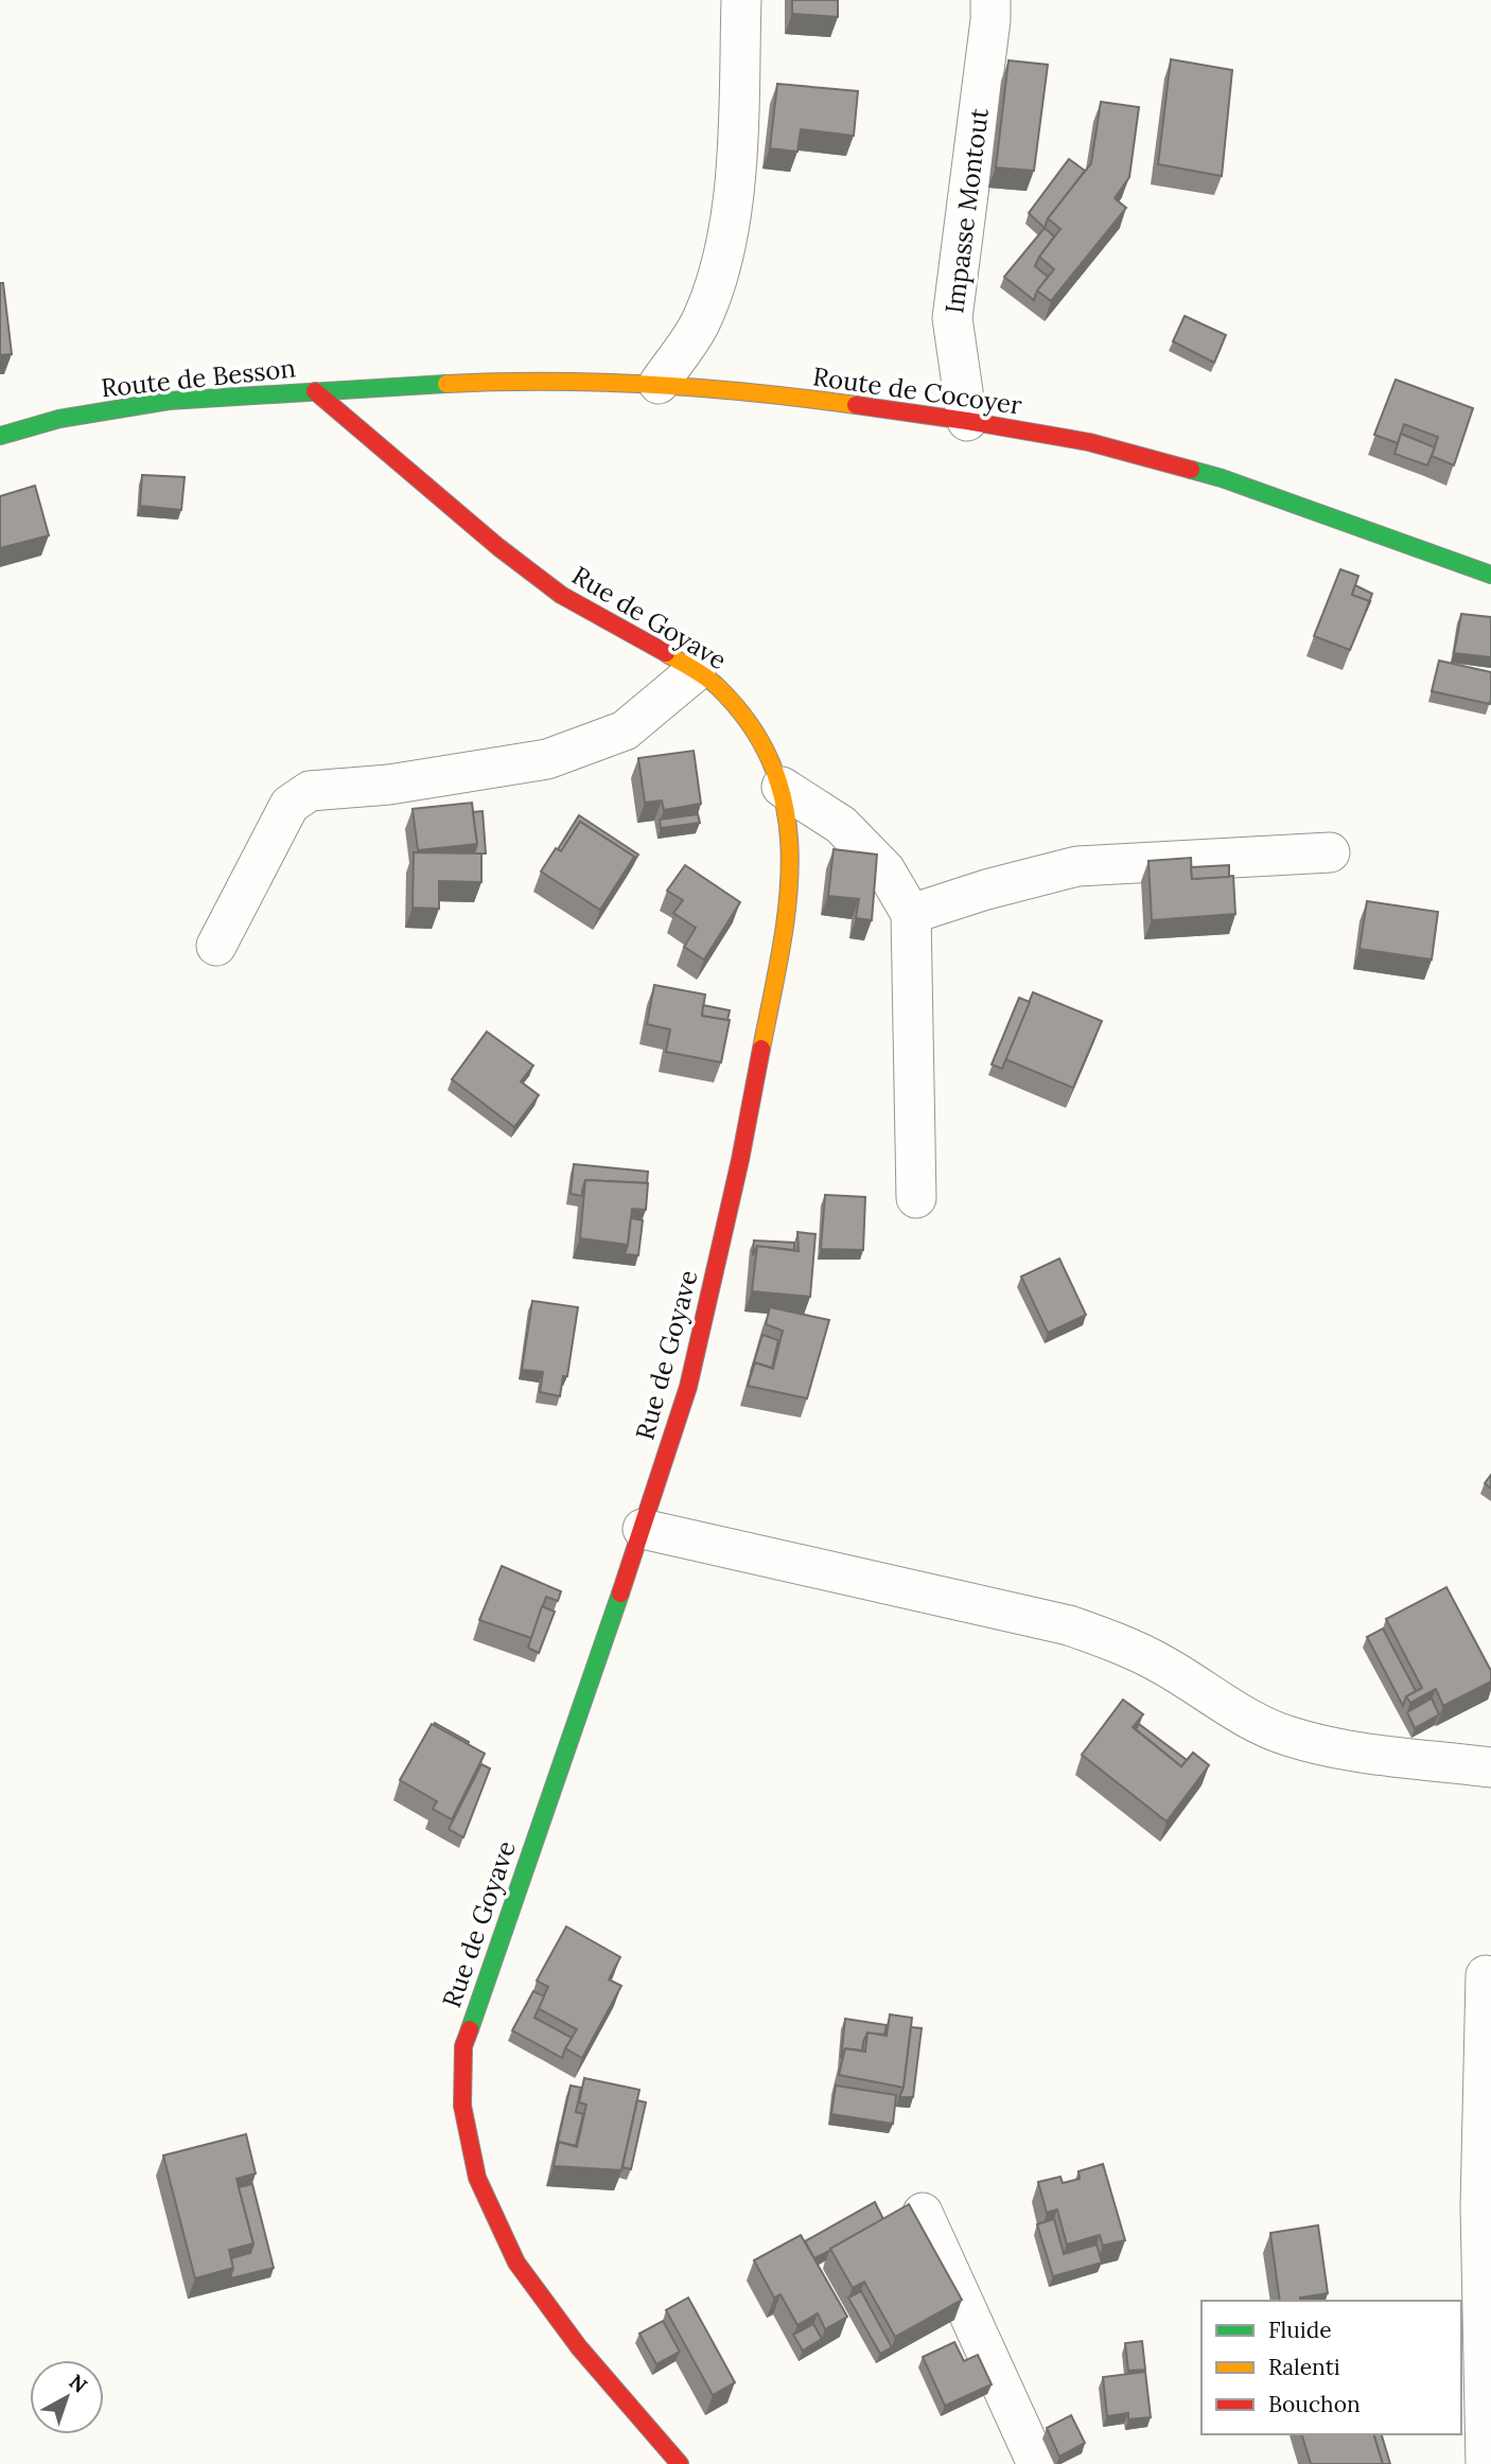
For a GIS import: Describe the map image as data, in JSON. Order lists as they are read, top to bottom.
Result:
{
  "streets": {
    "street": [
      "Impasse Montout",
      "Route de Besson",
      "Route de Cocoyer",
      "Rue de Goyave"
    ]
  },
  "crossings": [
    ["Impasse Montout", "Route de Cocoyer"],
    ["Route de Besson", "Route de Cocoyer"],
    ["Route de Besson", "Rue de Goyave"],
    ["Route de Cocoyer", "Rue de Goyave"]
  ],
  "legend": ["Fluide", "Ralenti", "Bouchon"],
  "north": "top right"
}
